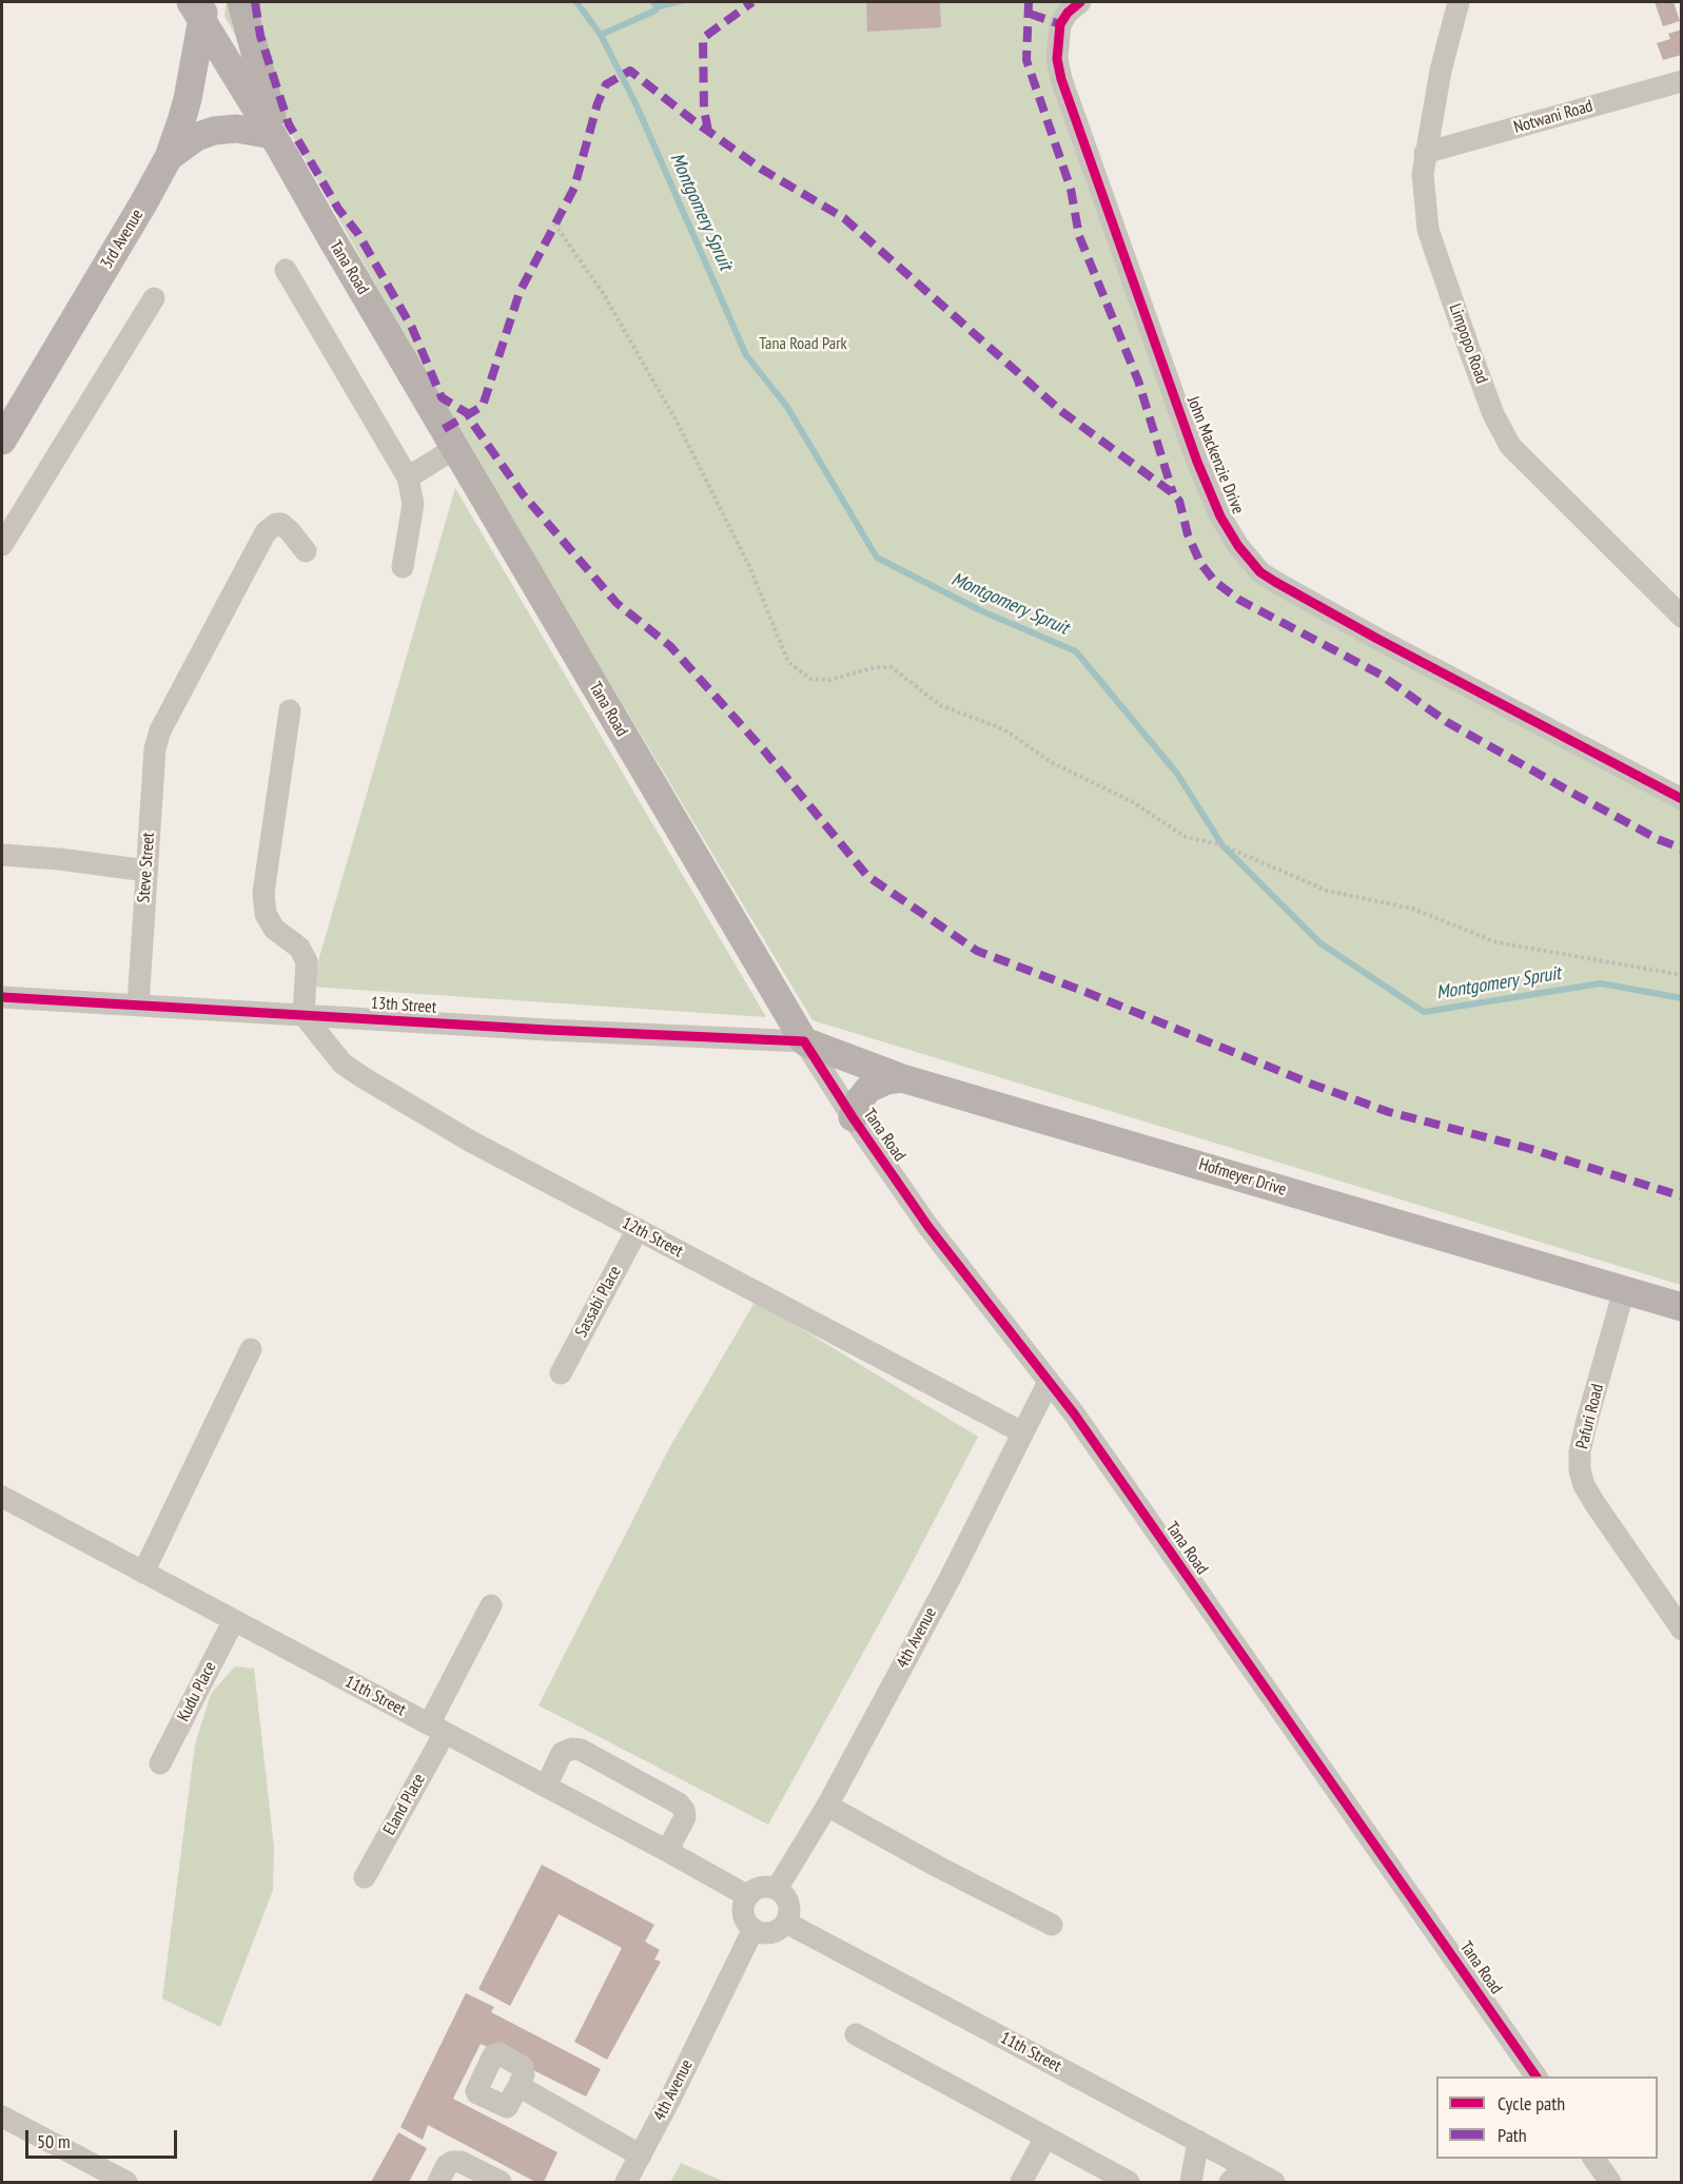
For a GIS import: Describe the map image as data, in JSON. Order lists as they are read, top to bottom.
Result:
{
  "streets": {
    "main road": ["3rd Avenue", "Tana Road", "Hofmeyer Drive"],
    "street": [
      "Notwani Road",
      "Limpopo Road",
      "John Mackenzie Drive",
      "Steve Street",
      "13th Street",
      "12th Street",
      "Sassabi Place",
      "Pafuri Road",
      "4th Avenue",
      "Kudu Place",
      "11th Street",
      "Eland Place"
    ]
  },
  "crossings": [
    ["Notwani Road", "Limpopo Road"],
    ["3rd Avenue", "Tana Road"],
    ["Tana Road", "13th Street"],
    ["Tana Road", "Hofmeyer Drive"],
    ["Tana Road", "4th Avenue"],
    ["Steve Street", "13th Street"],
    ["13th Street", "Hofmeyer Drive"],
    ["13th Street", "12th Street"],
    ["Hofmeyer Drive", "Pafuri Road"],
    ["12th Street", "Sassabi Place"],
    ["12th Street", "4th Avenue"],
    ["4th Avenue", "11th Street"],
    ["Kudu Place", "11th Street"],
    ["11th Street", "Eland Place"]
  ],
  "water": ["Montgomery Spruit"],
  "parks": ["Tana Road Park"],
  "legend": ["Cycle path", "Path"],
  "scale_bar": "50 m"
}
